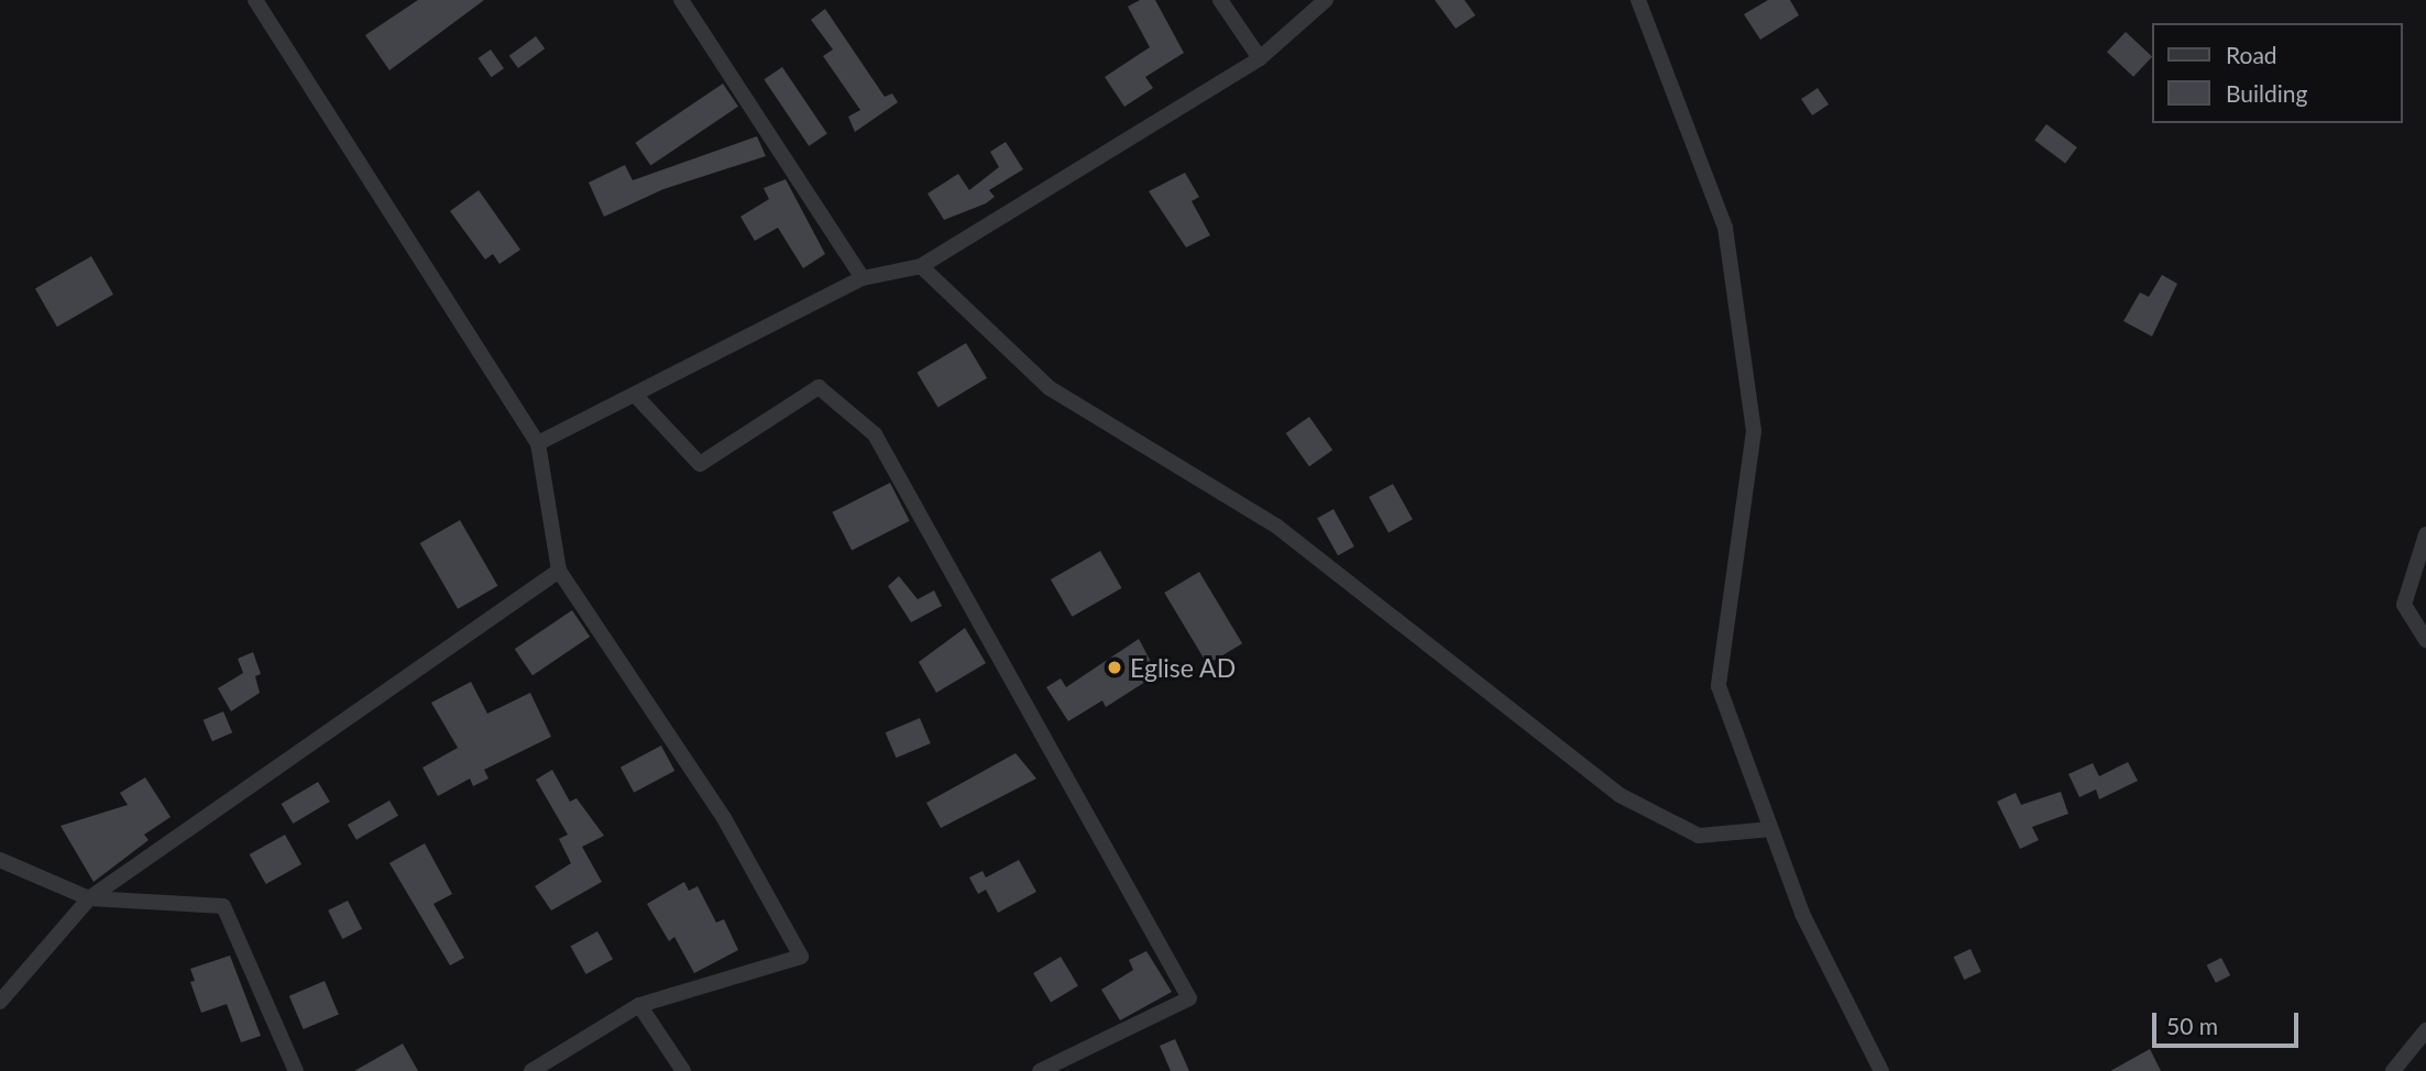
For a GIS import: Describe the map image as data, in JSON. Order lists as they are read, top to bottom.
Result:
{
  "places": ["Eglise AD"],
  "legend": ["Road", "Building"],
  "scale_bar": "50 m"
}
